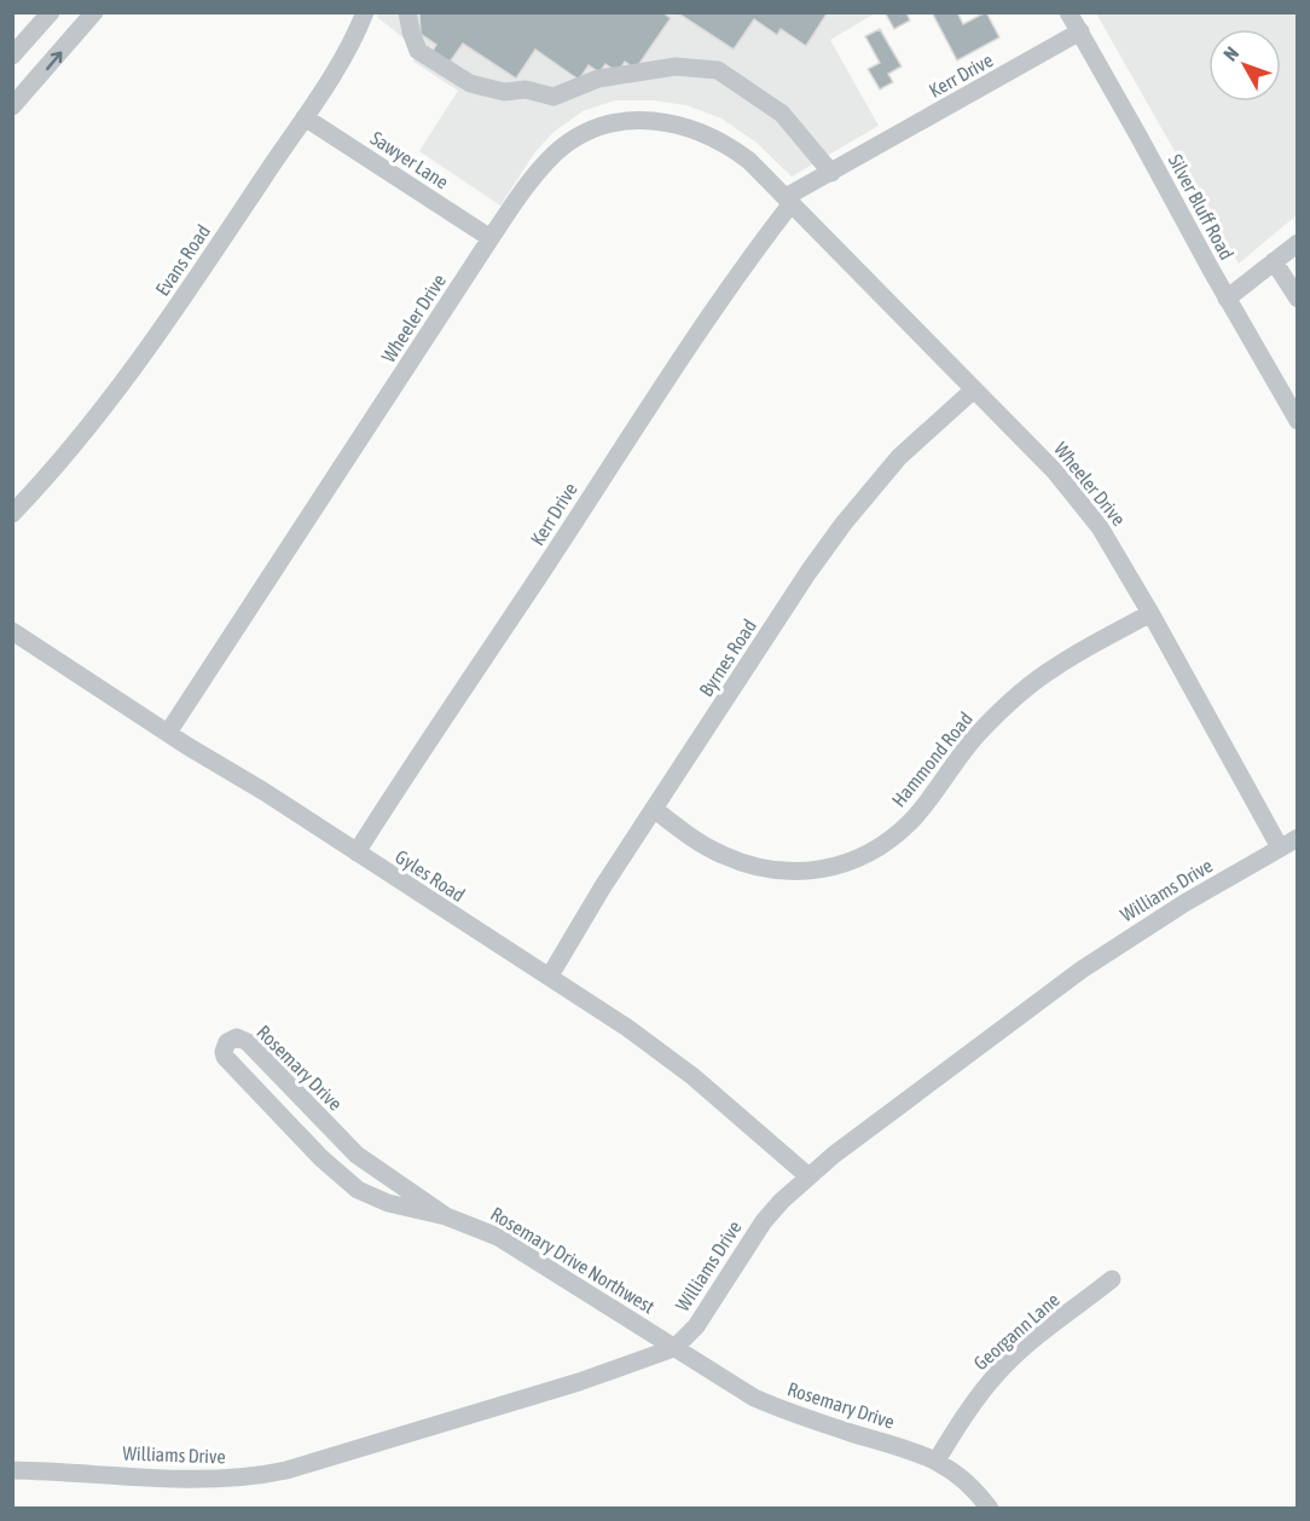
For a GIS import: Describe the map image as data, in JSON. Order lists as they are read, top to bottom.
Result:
{
  "streets": {
    "street": [
      "Kerr Drive",
      "Sawyer Lane",
      "Silver Bluff Road",
      "Evans Road",
      "Wheeler Drive",
      "Byrnes Road",
      "Hammond Road",
      "Gyles Road",
      "Williams Drive",
      "Rosemary Drive",
      "Rosemary Drive Northwest",
      "Georgann Lane"
    ]
  },
  "crossings": [
    ["Kerr Drive", "Silver Bluff Road"],
    ["Kerr Drive", "Wheeler Drive"],
    ["Kerr Drive", "Gyles Road"],
    ["Sawyer Lane", "Evans Road"],
    ["Sawyer Lane", "Wheeler Drive"],
    ["Wheeler Drive", "Byrnes Road"],
    ["Wheeler Drive", "Hammond Road"],
    ["Wheeler Drive", "Gyles Road"],
    ["Wheeler Drive", "Williams Drive"],
    ["Byrnes Road", "Hammond Road"],
    ["Byrnes Road", "Gyles Road"],
    ["Gyles Road", "Williams Drive"],
    ["Williams Drive", "Rosemary Drive"],
    ["Williams Drive", "Rosemary Drive Northwest"],
    ["Rosemary Drive", "Rosemary Drive Northwest"],
    ["Rosemary Drive", "Georgann Lane"]
  ],
  "north": "top left"
}
